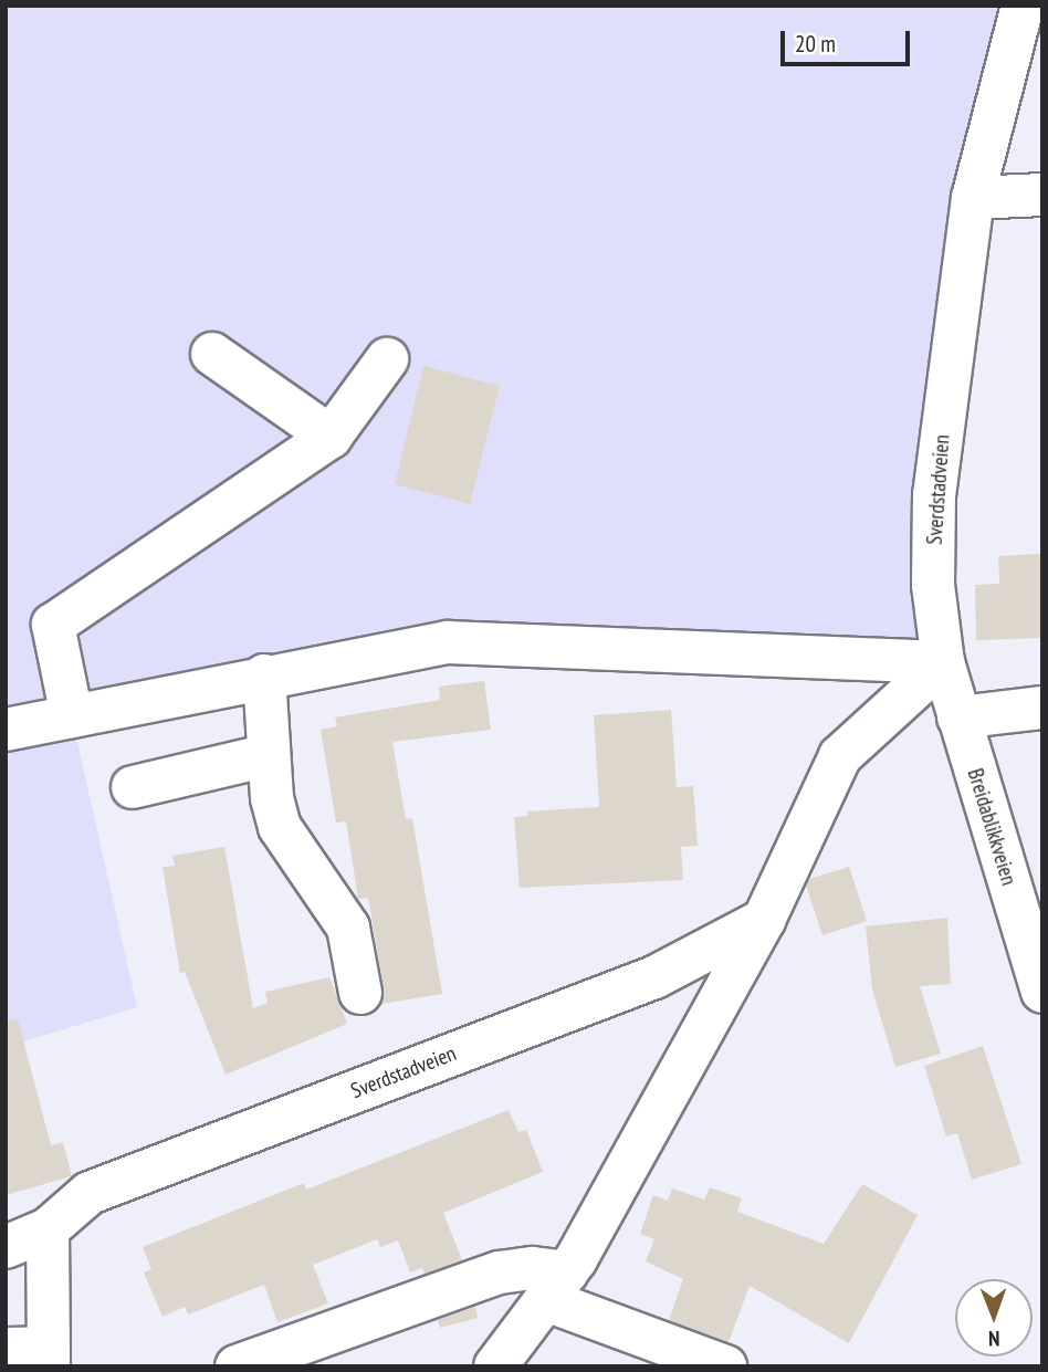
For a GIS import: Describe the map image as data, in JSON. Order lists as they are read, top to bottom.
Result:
{
  "streets": {
    "street": ["Sverdstadveien", "Breidablikkveien"]
  },
  "crossings": [
    ["Sverdstadveien", "Breidablikkveien"]
  ],
  "scale_bar": "20 m",
  "north": "bottom"
}
